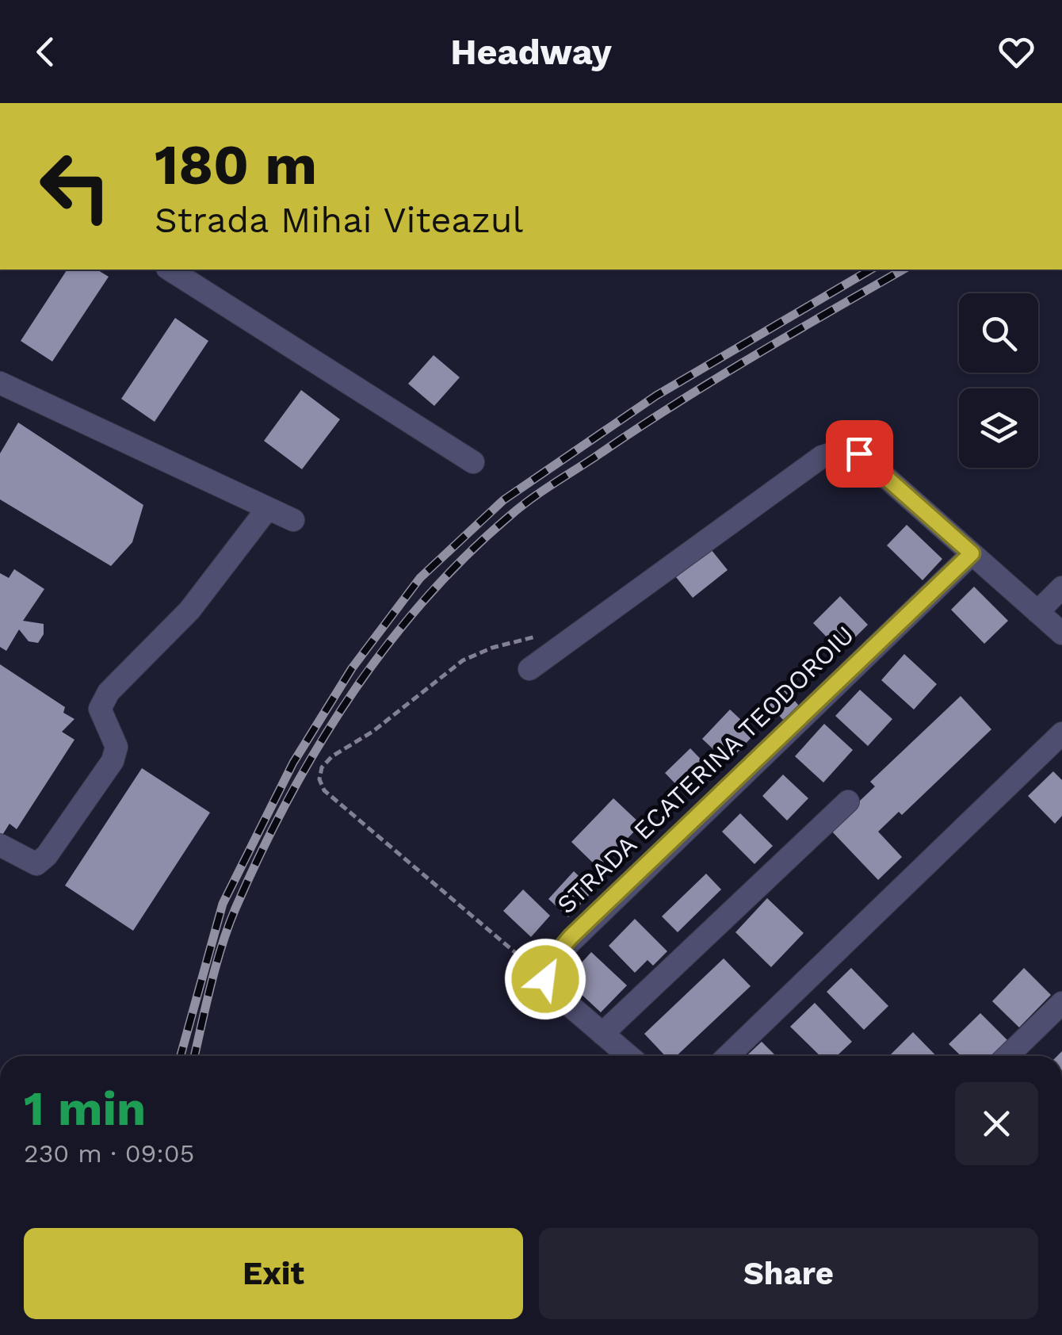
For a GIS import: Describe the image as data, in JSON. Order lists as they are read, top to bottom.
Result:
{
  "streets": {
    "street": ["STRADA ECATERINA TEODOROIU"]
  },
  "page": {
    "header": "Headway",
    "turn": ["180 m", "Strada Mihai Viteazul"],
    "heading": ["1 min", "230 m · 09:05"],
    "buttons": ["Exit", "Share"]
  }
}
